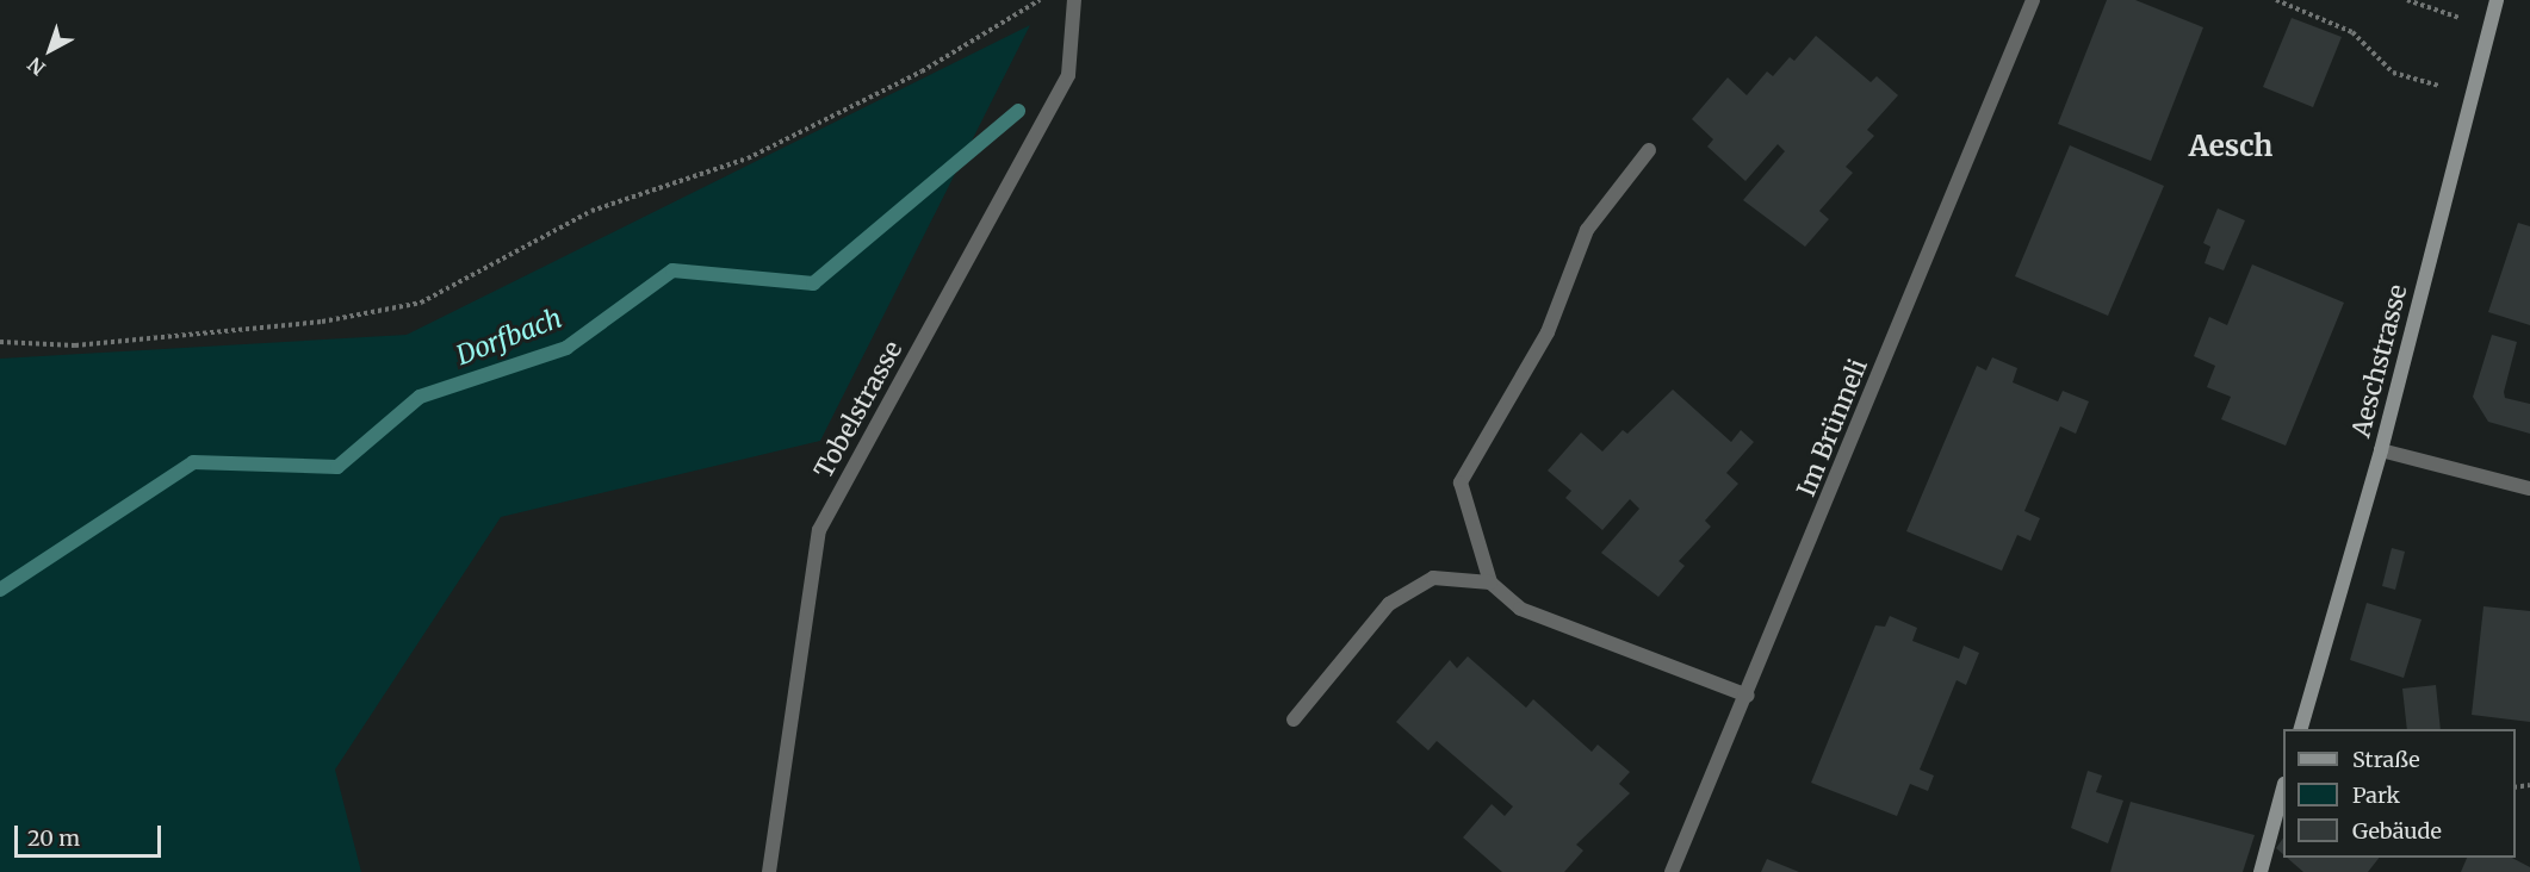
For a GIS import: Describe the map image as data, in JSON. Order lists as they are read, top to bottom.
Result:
{
  "streets": {
    "main road": ["Aeschstrasse"],
    "street": ["Tobelstrasse", "Im Brünneli"]
  },
  "districts": ["Aesch"],
  "water": ["Dorfbach"],
  "legend": ["Straße", "Park", "Gebäude"],
  "scale_bar": "20 m",
  "north": "bottom left"
}
